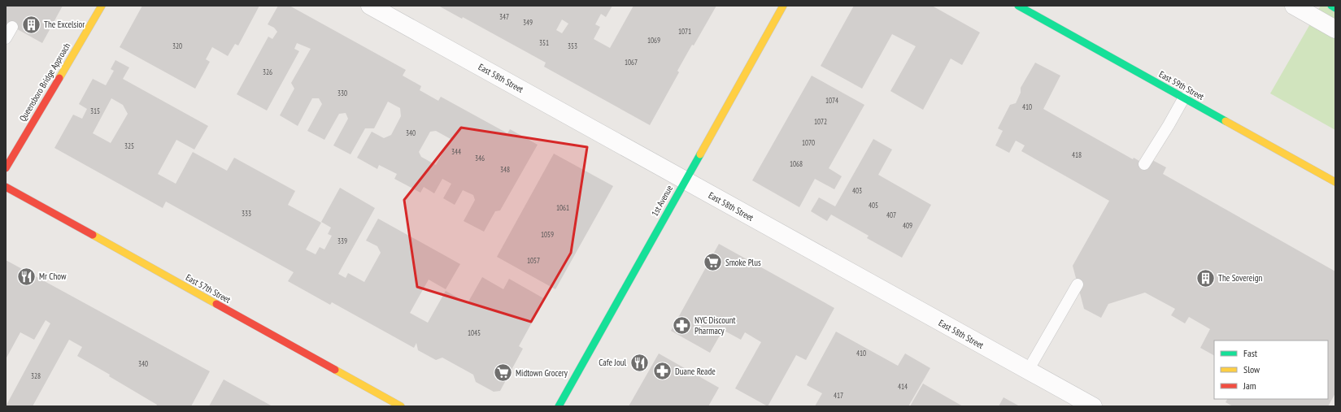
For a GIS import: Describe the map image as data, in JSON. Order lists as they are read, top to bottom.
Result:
{
  "streets": {
    "main road": [
      "Queensboro Bridge Approach",
      "East 59th Street",
      "1st Avenue",
      "East 57th Street"
    ],
    "street": ["East 58th Street"]
  },
  "crossings": [
    ["East 58th Street", "1st Avenue"]
  ],
  "places": {
    "building": ["The Excelsior", "The Sovereign"],
    "supermarket": ["Smoke Plus", "Midtown Grocery"],
    "restaurant": ["Mr Chow", "Cafe Joul"],
    "pharmacy": ["NYC Discount Pharmacy", "Duane Reade"]
  },
  "house_numbers": [
    "347",
    "349",
    "1071",
    "1069",
    "351",
    "320",
    "353",
    "1067",
    "326",
    "330",
    "1074",
    "410",
    "315",
    "1072",
    "340",
    "1070",
    "325",
    "344",
    "418",
    "346",
    "1068",
    "348",
    "403",
    "405",
    "1061",
    "333",
    "407",
    "409",
    "1059",
    "339",
    "1057",
    "1045",
    "410",
    "340",
    "328",
    "414",
    "417"
  ],
  "legend": ["Fast", "Slow", "Jam"]
}
